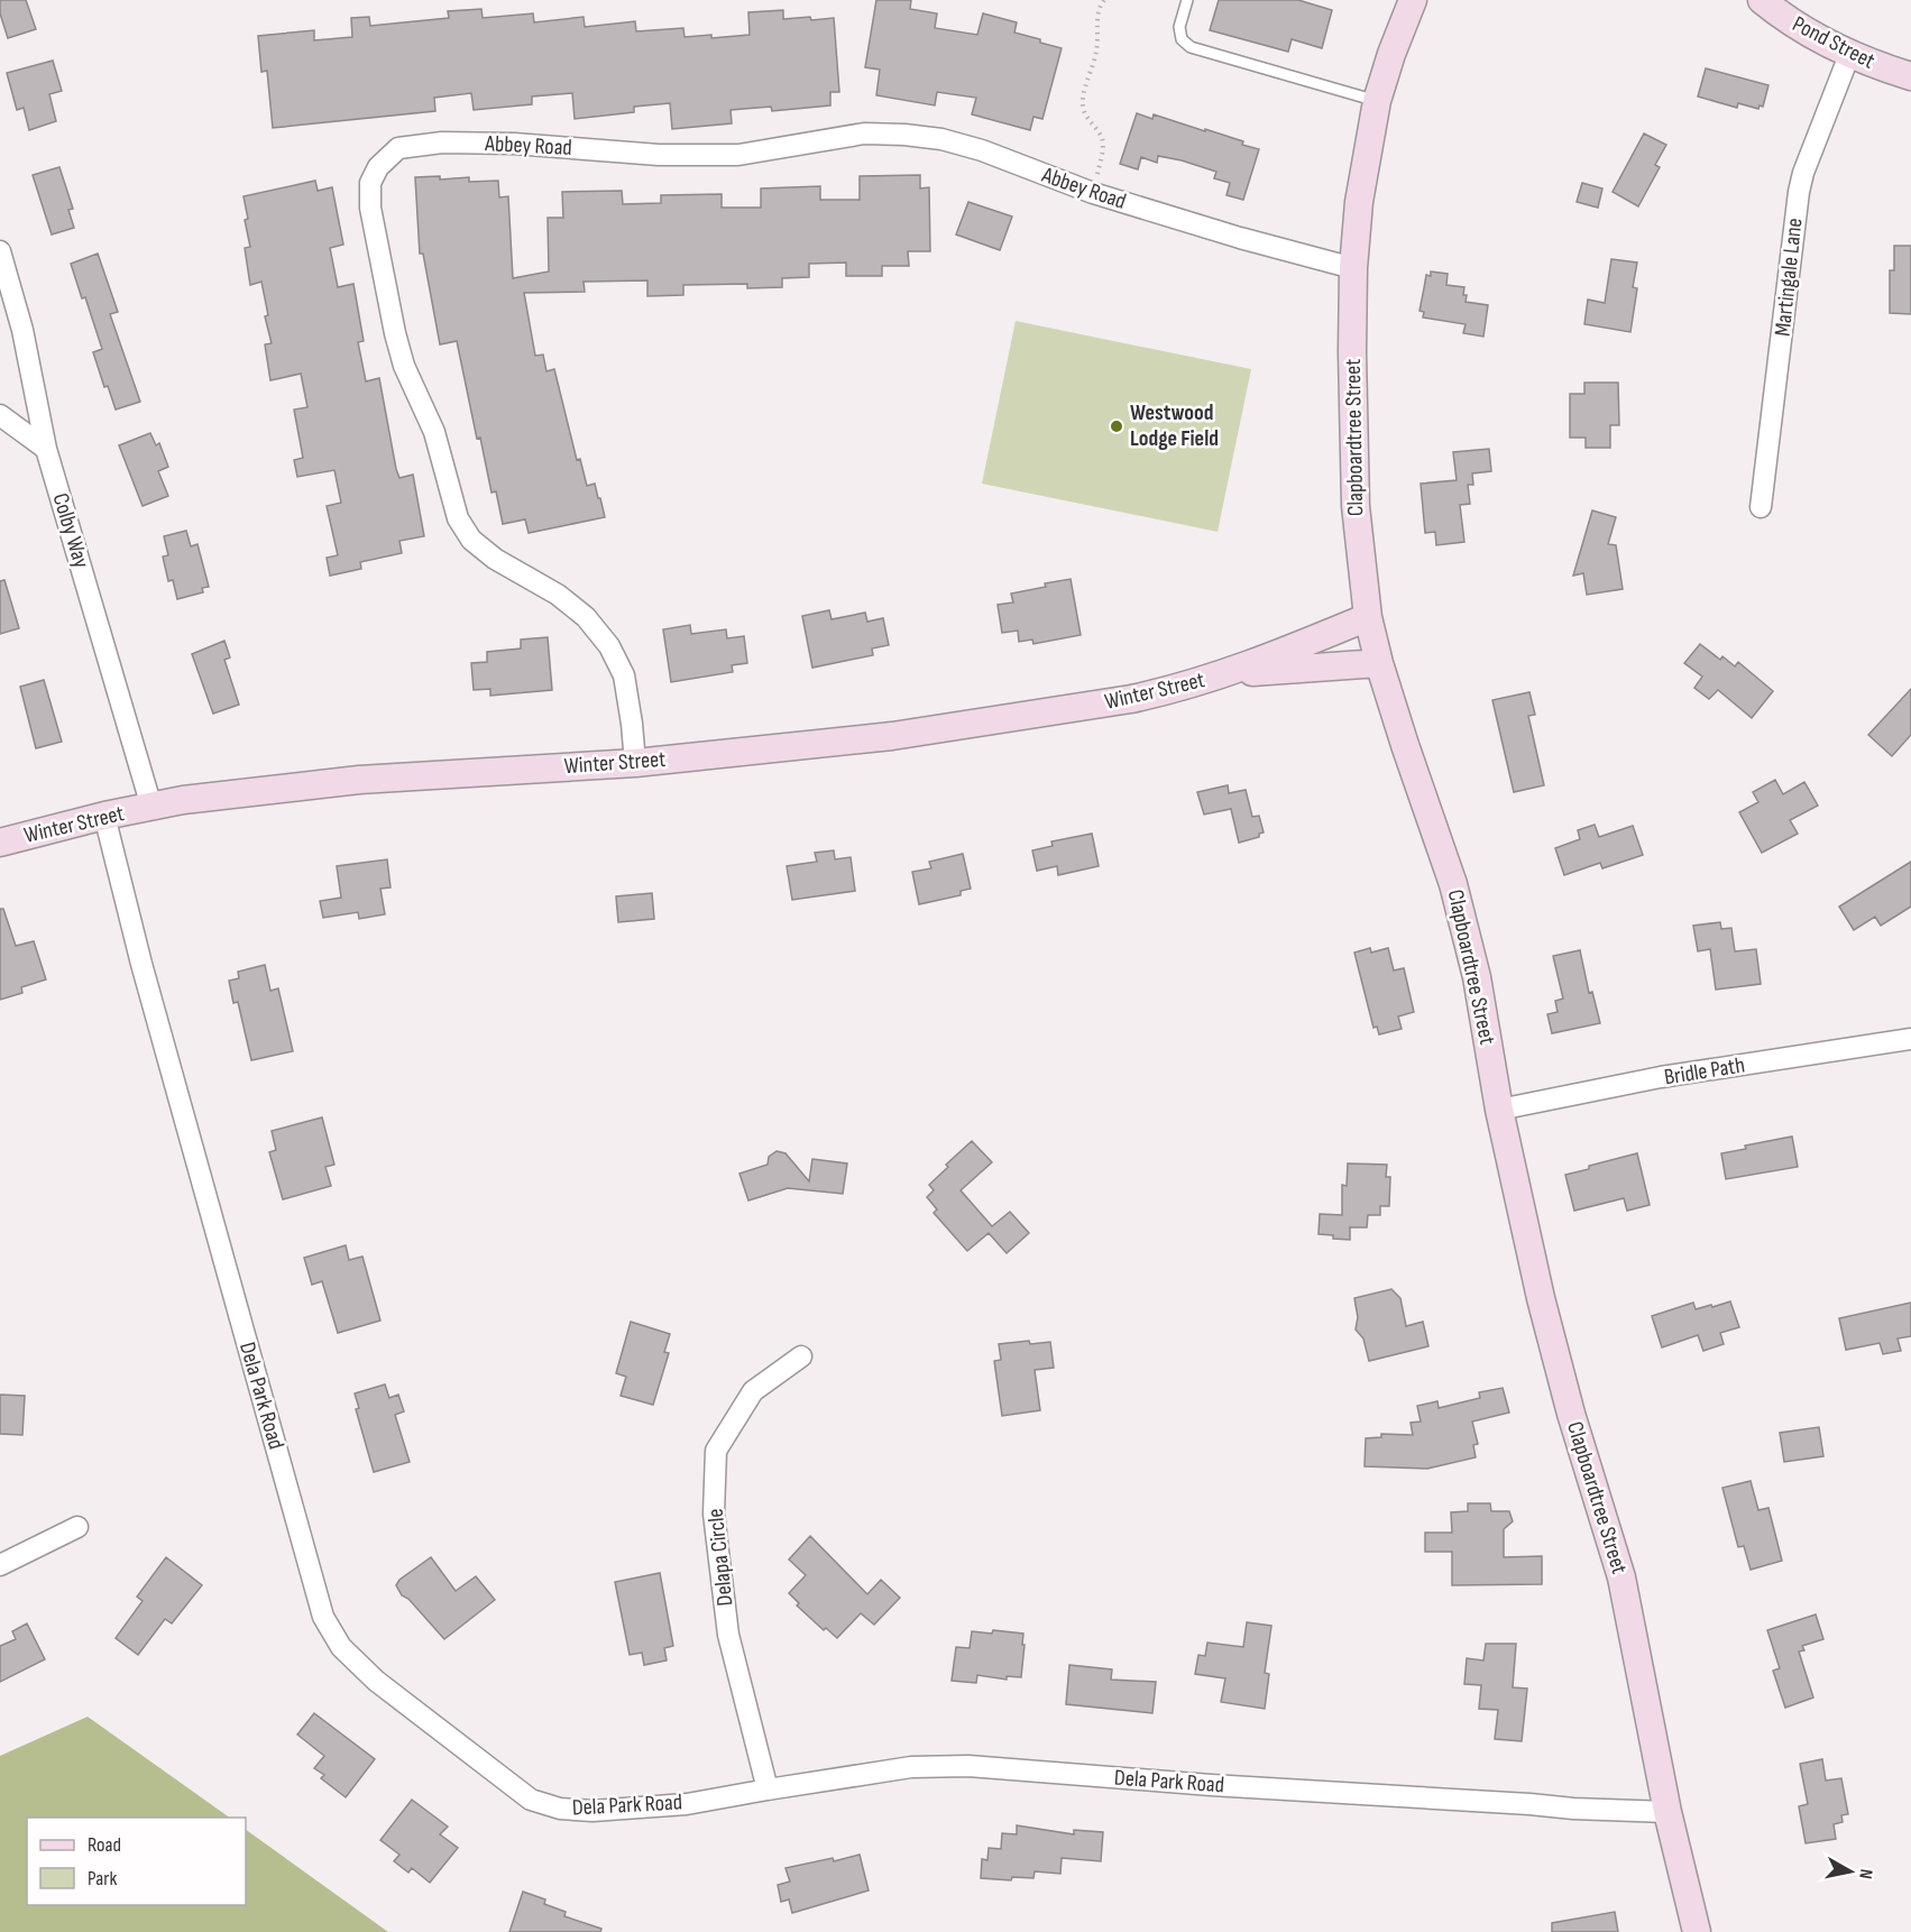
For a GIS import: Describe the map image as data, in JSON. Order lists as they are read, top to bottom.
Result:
{
  "streets": {
    "street": [
      "Pond Street",
      "Abbey Road",
      "Martingale Lane",
      "Clapboardtree Street",
      "Colby Way",
      "Winter Street",
      "Bridle Path",
      "Dela Park Road",
      "Delapa Circle"
    ]
  },
  "crossings": [
    ["Pond Street", "Martingale Lane"],
    ["Abbey Road", "Clapboardtree Street"],
    ["Abbey Road", "Winter Street"],
    ["Clapboardtree Street", "Winter Street"],
    ["Clapboardtree Street", "Bridle Path"],
    ["Clapboardtree Street", "Dela Park Road"],
    ["Colby Way", "Winter Street"],
    ["Winter Street", "Dela Park Road"],
    ["Dela Park Road", "Delapa Circle"]
  ],
  "places": ["Westwood Lodge Field"],
  "legend": ["Road", "Park"],
  "north": "right"
}
